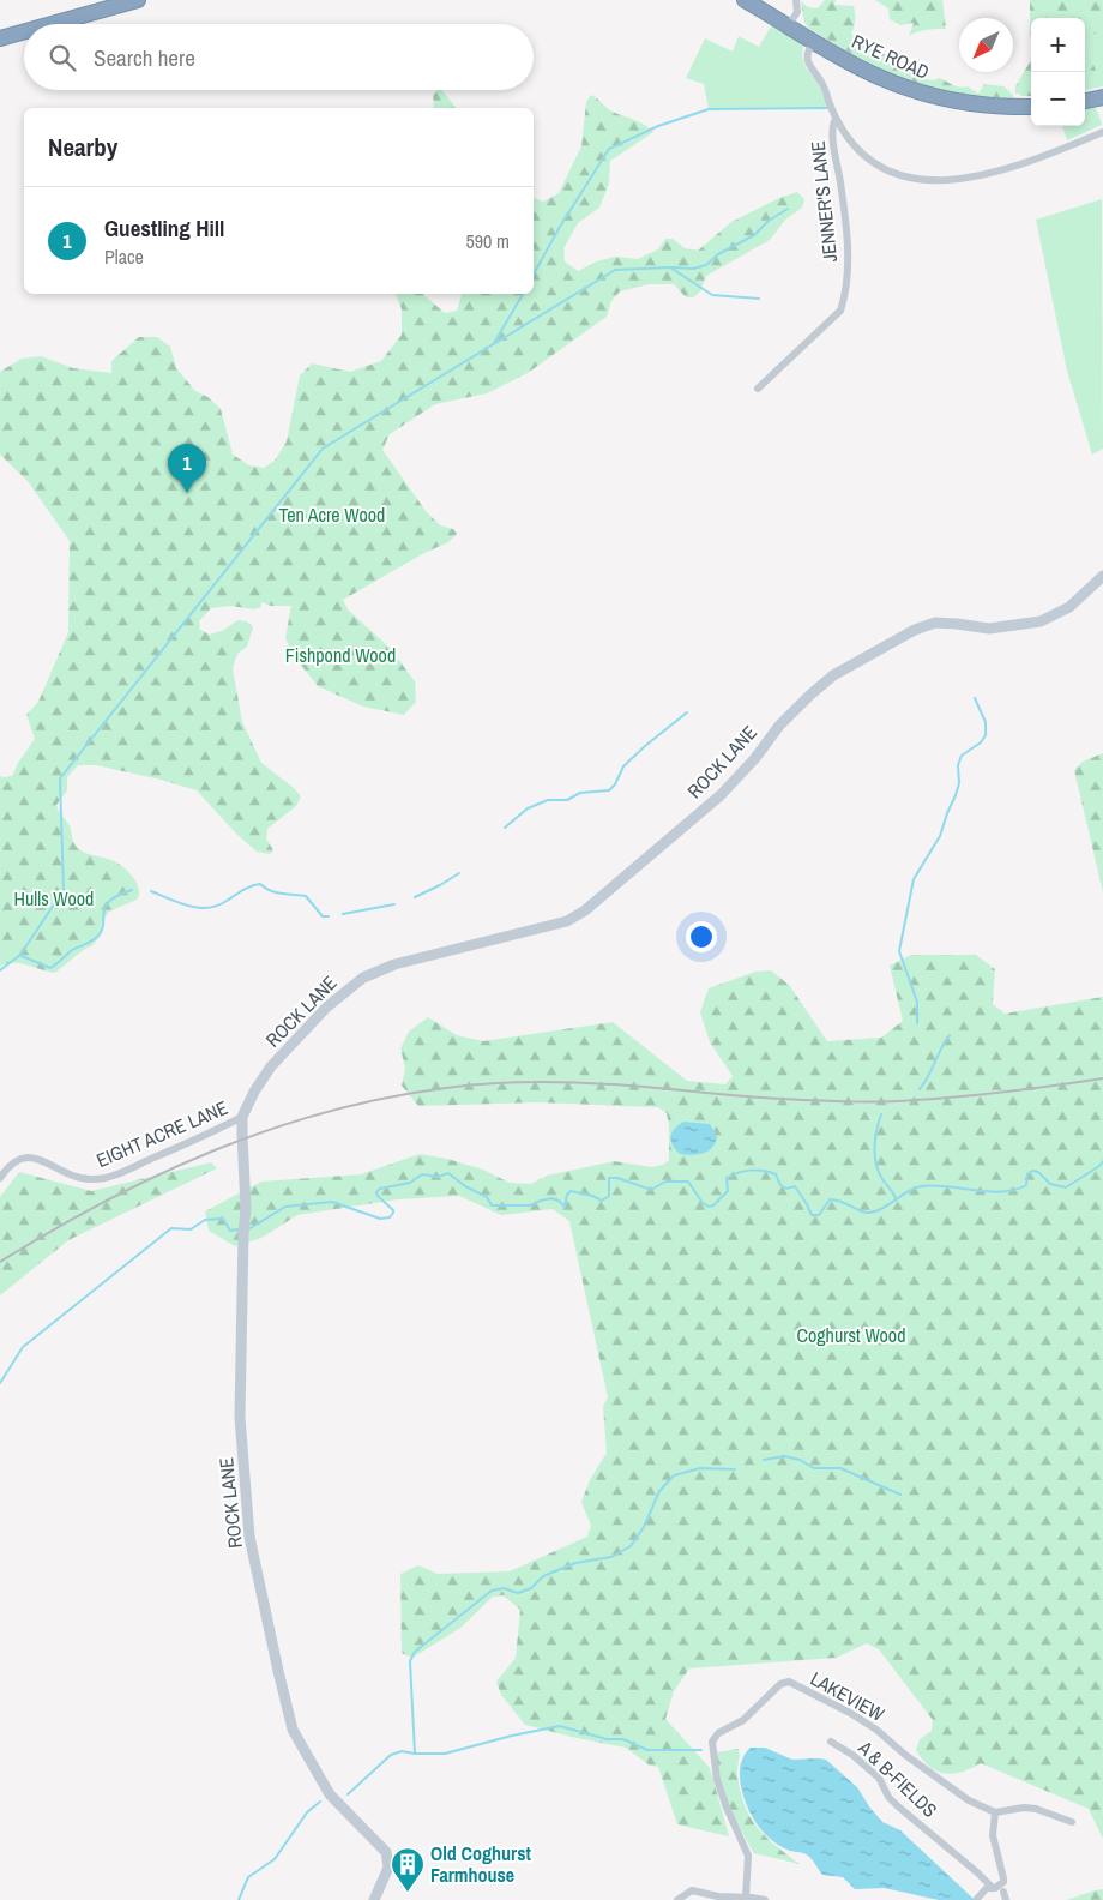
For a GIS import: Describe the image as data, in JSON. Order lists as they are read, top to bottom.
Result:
{
  "streets": {
    "highway": ["RYE ROAD"],
    "street": [
      "JENNER'S LANE",
      "ROCK LANE",
      "EIGHT ACRE LANE",
      "LAKEVIEW",
      "A & B-FIELDS"
    ]
  },
  "crossings": [
    ["ROCK LANE", "EIGHT ACRE LANE"]
  ],
  "parks": [
    "Ten Acre Wood",
    "Fishpond Wood",
    "Hulls Wood",
    "Coghurst Wood"
  ],
  "places": {
    "building": ["Old Coghurst Farmhouse"]
  },
  "north": "bottom left",
  "page": {
    "map_buttons": ["+", "−"],
    "search": "Search here",
    "heading": "Nearby",
    "list": [
      {
        "mark": "1",
        "name": "Guestling Hill",
        "note": "Place",
        "value": "590 m"
      }
    ],
    "pins": "1"
  }
}
